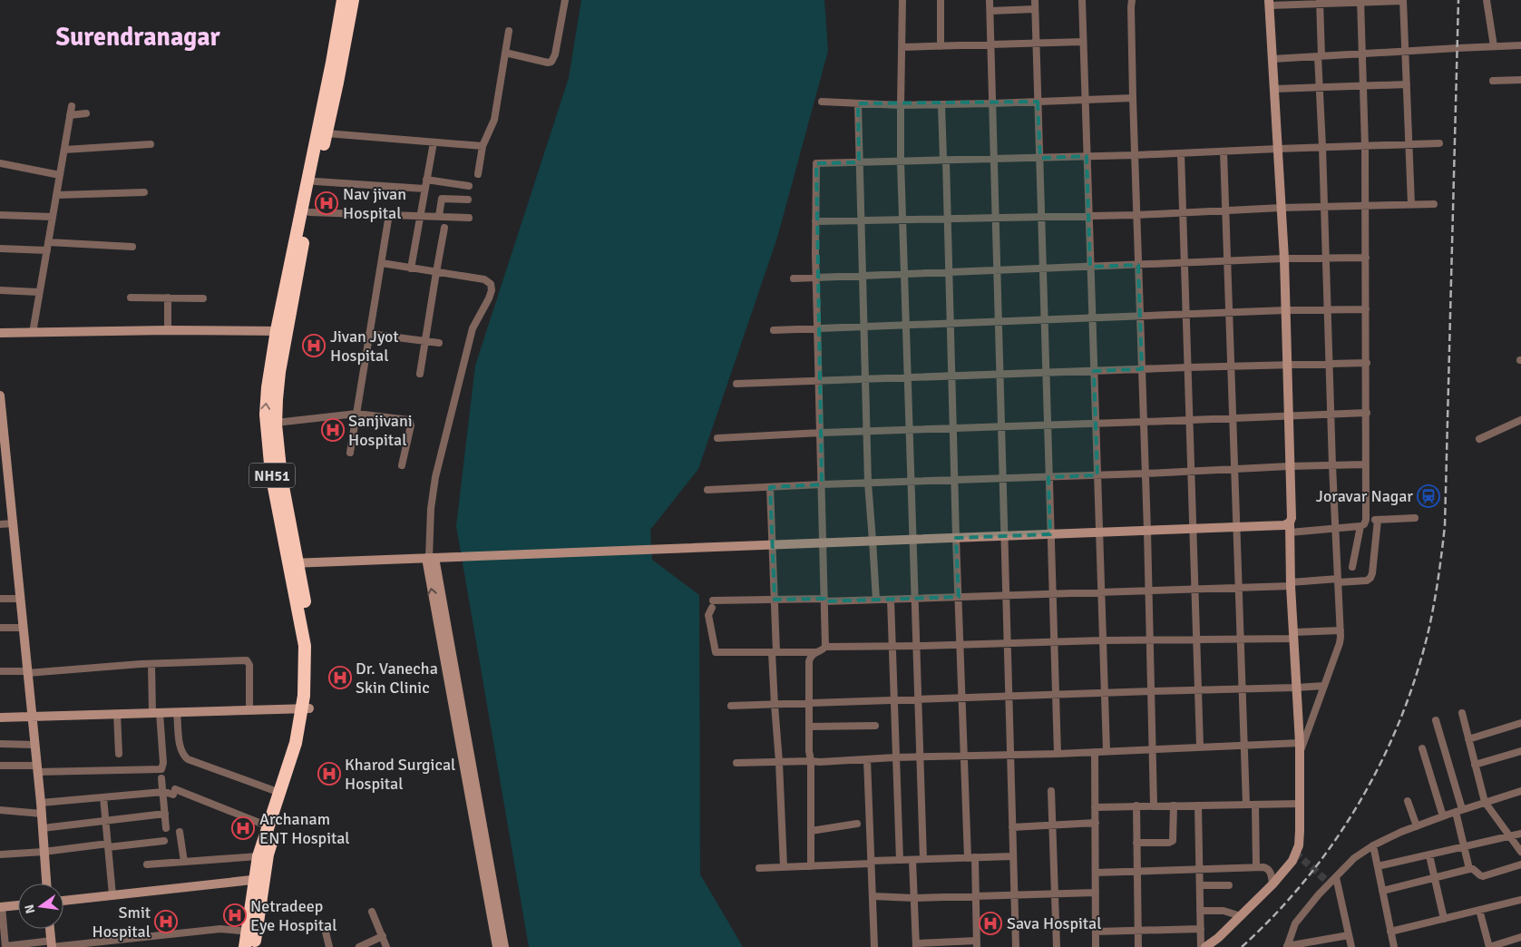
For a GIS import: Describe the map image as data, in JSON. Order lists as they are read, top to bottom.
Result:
{
  "streets": {
    "highway": ["NH51"]
  },
  "districts": ["Surendranagar"],
  "places": {
    "hospital": [
      "Nav jivan Hospital",
      "Jivan Jyot Hospital",
      "Sanjivani Hospital",
      "Dr. Vanecha Skin Clinic",
      "Kharod Surgical Hospital",
      "Archanam ENT Hospital",
      "Netradeep Eye Hospital",
      "Smit Hospital",
      "Sava Hospital"
    ],
    "station": ["Joravar Nagar"]
  },
  "north": "left"
}
